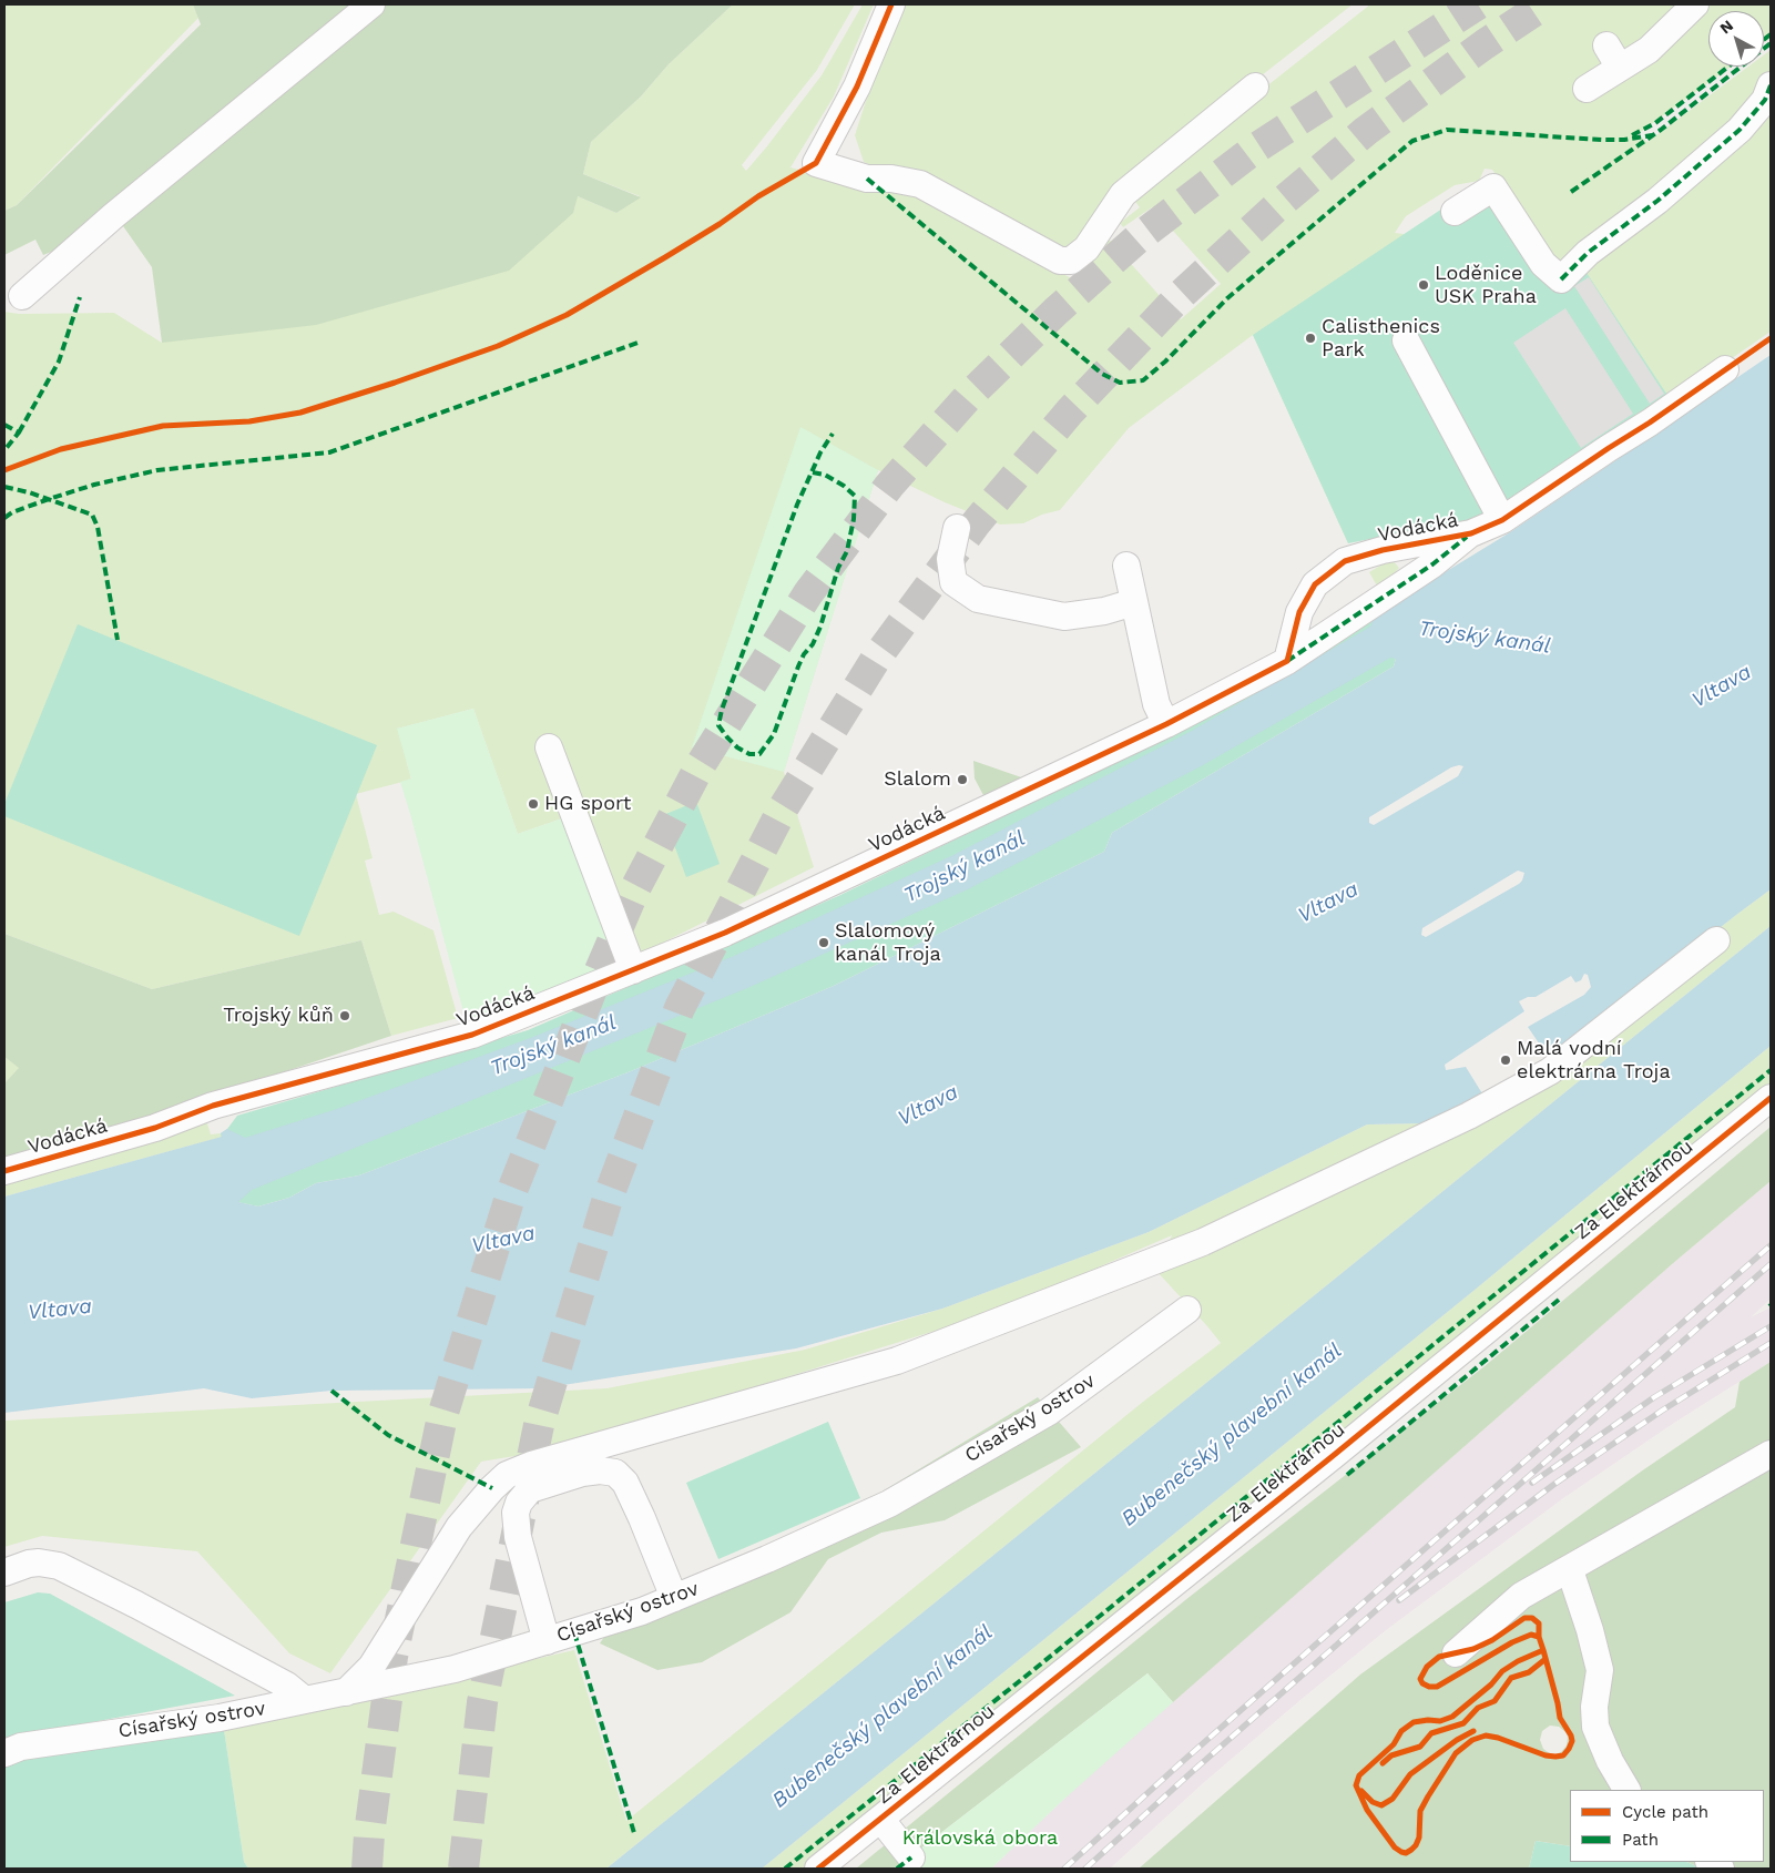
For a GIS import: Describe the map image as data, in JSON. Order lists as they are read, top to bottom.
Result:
{
  "streets": {
    "street": ["Vodácká", "Za Elektrárnou", "Císařský ostrov"]
  },
  "water": ["Trojský kanál", "Vltava", "Bubenečský plavební kanál"],
  "parks": ["Královská obora"],
  "places": [
    "Loděnice USK Praha",
    "Calisthenics Park",
    "Slalom",
    "HG sport",
    "Slalomový kanál Troja",
    "Trojský kůň",
    "Malá vodní elektrárna Troja"
  ],
  "legend": ["Cycle path", "Path"],
  "north": "top left"
}
